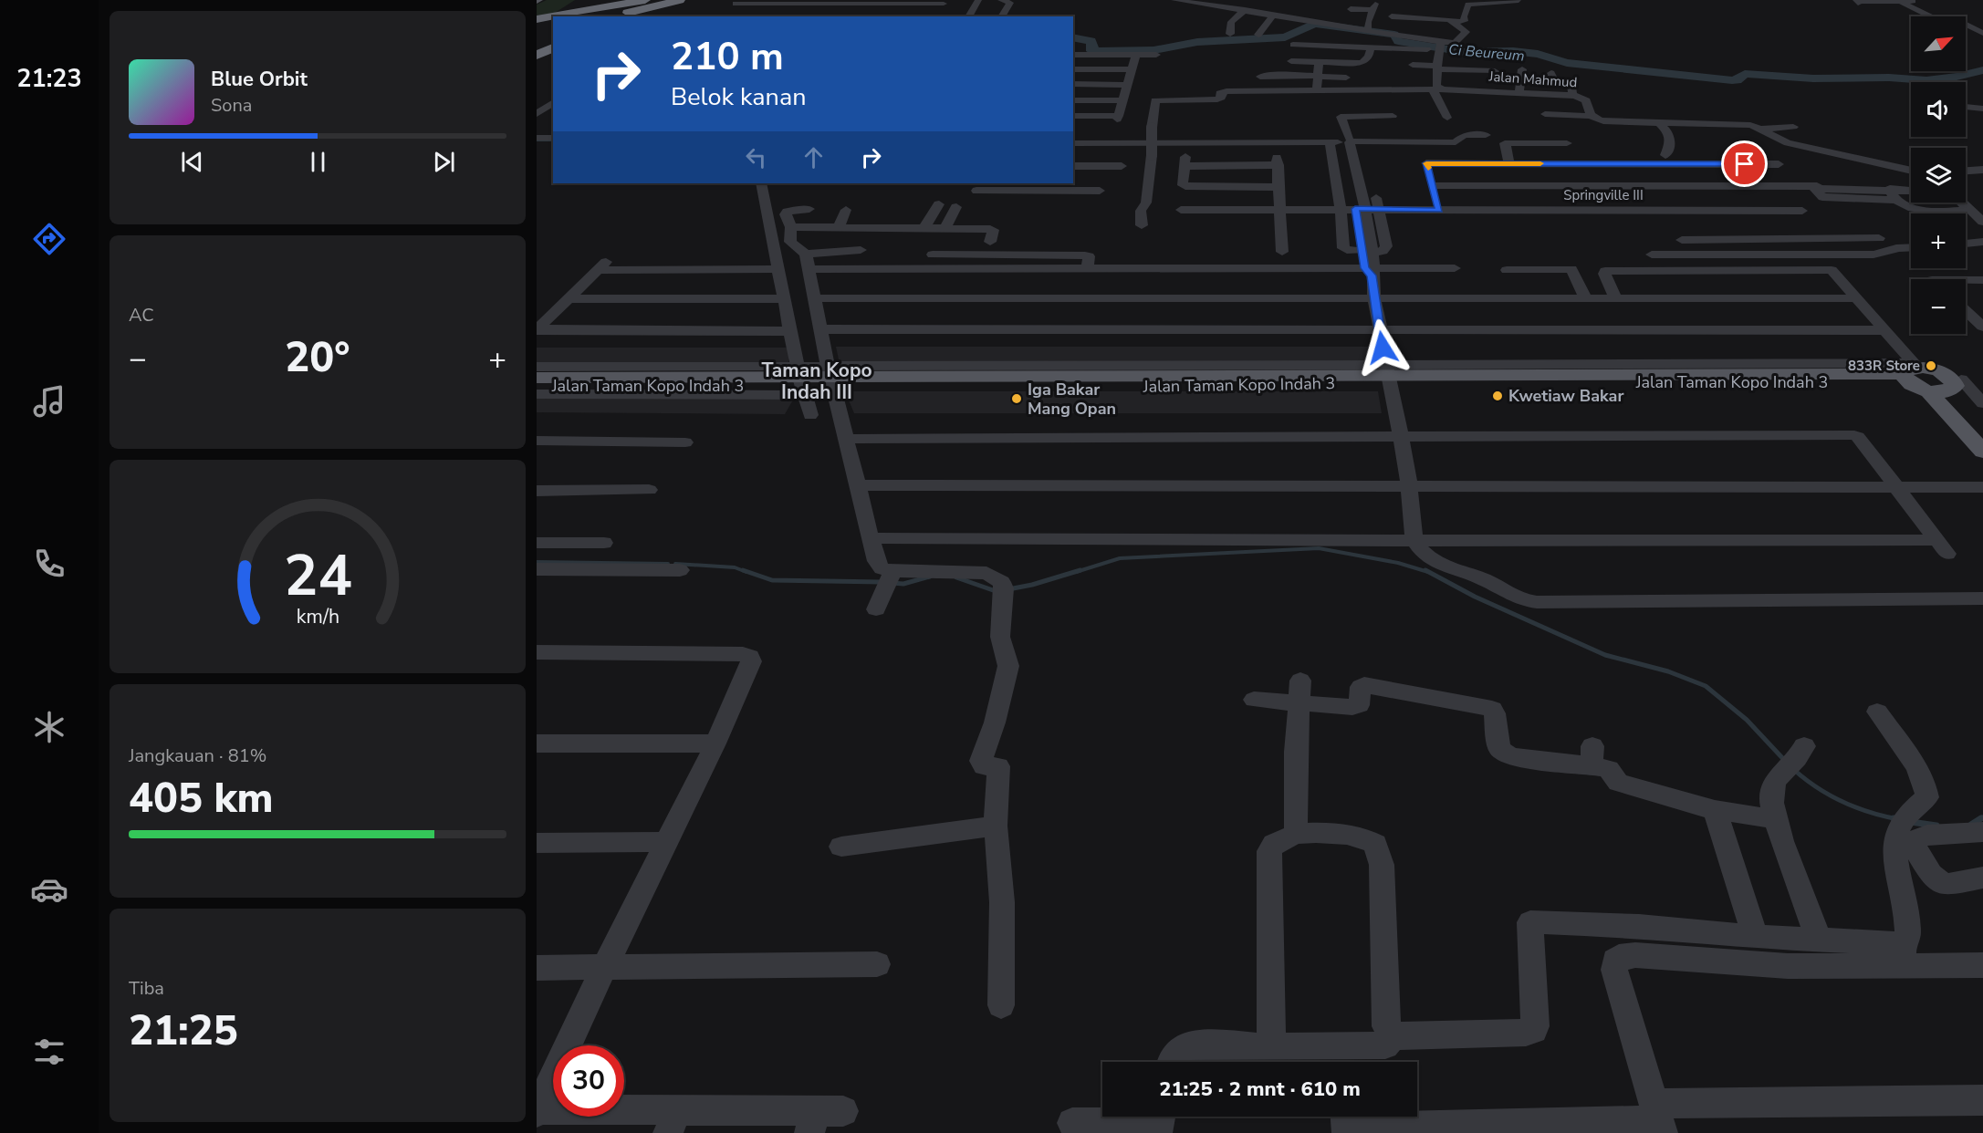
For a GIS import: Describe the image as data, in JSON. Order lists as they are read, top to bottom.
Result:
{
  "streets": {
    "main road": ["Jalan Taman Kopo Indah 3"],
    "street": ["Jalan Mahmud", "Springville III"]
  },
  "districts": ["Taman Kopo Indah III"],
  "water": ["Ci Beureum"],
  "places": ["833R Store", "Kwetiaw Bakar", "Iga Bakar Mang Opan"],
  "north": "top right",
  "page": {
    "tabs": "21:23",
    "map_buttons": ["+", "−"],
    "turn": ["210 m", "Belok kanan"],
    "song": ["Blue Orbit", "Sona"],
    "tile": [
      "AC",
      ["Jangkauan · 81%", "405 km"],
      ["Tiba", "21:25"]
    ],
    "heat": ["−", "20°", "+"],
    "limit": "30",
    "trip": "21:25 · 2 mnt · 610 m",
    "gauge": ["24", "km/h"]
  }
}
